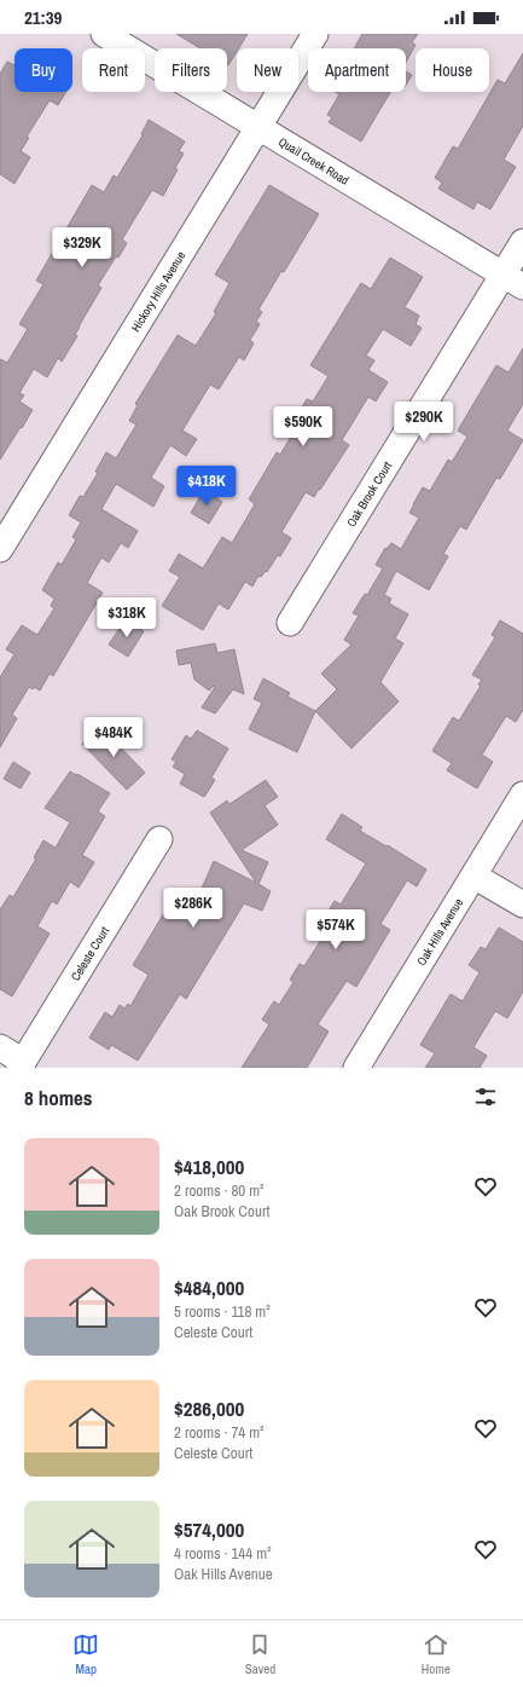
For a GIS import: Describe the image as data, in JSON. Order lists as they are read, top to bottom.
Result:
{
  "streets": {
    "street": [
      "Quail Creek Road",
      "Hickory Hills Avenue",
      "Oak Brook Court",
      "Oak Hills Avenue",
      "Celeste Court"
    ]
  },
  "crossings": [
    ["Quail Creek Road", "Hickory Hills Avenue"],
    ["Quail Creek Road", "Oak Brook Court"]
  ],
  "page": {
    "status": "21:39",
    "chip": [
      "Buy",
      "Rent",
      "Filters",
      "New",
      "Apartment",
      "House"
    ],
    "price": [
      "$329K",
      "$290K",
      "$590K",
      "$418K",
      "$318K",
      "$484K",
      "$286K",
      "$574K"
    ],
    "heading": "8 homes",
    "list": [
      {
        "name": "$418,000",
        "note": "2 rooms · 80 m² · Oak Brook Court"
      },
      {
        "name": "$484,000",
        "note": "5 rooms · 118 m² · Celeste Court"
      },
      {
        "name": "$286,000",
        "note": "2 rooms · 74 m² · Celeste Court"
      },
      {
        "name": "$574,000",
        "note": "4 rooms · 144 m² · Oak Hills Avenue"
      }
    ],
    "tabs": ["Map", "Saved", "Home"]
  }
}
